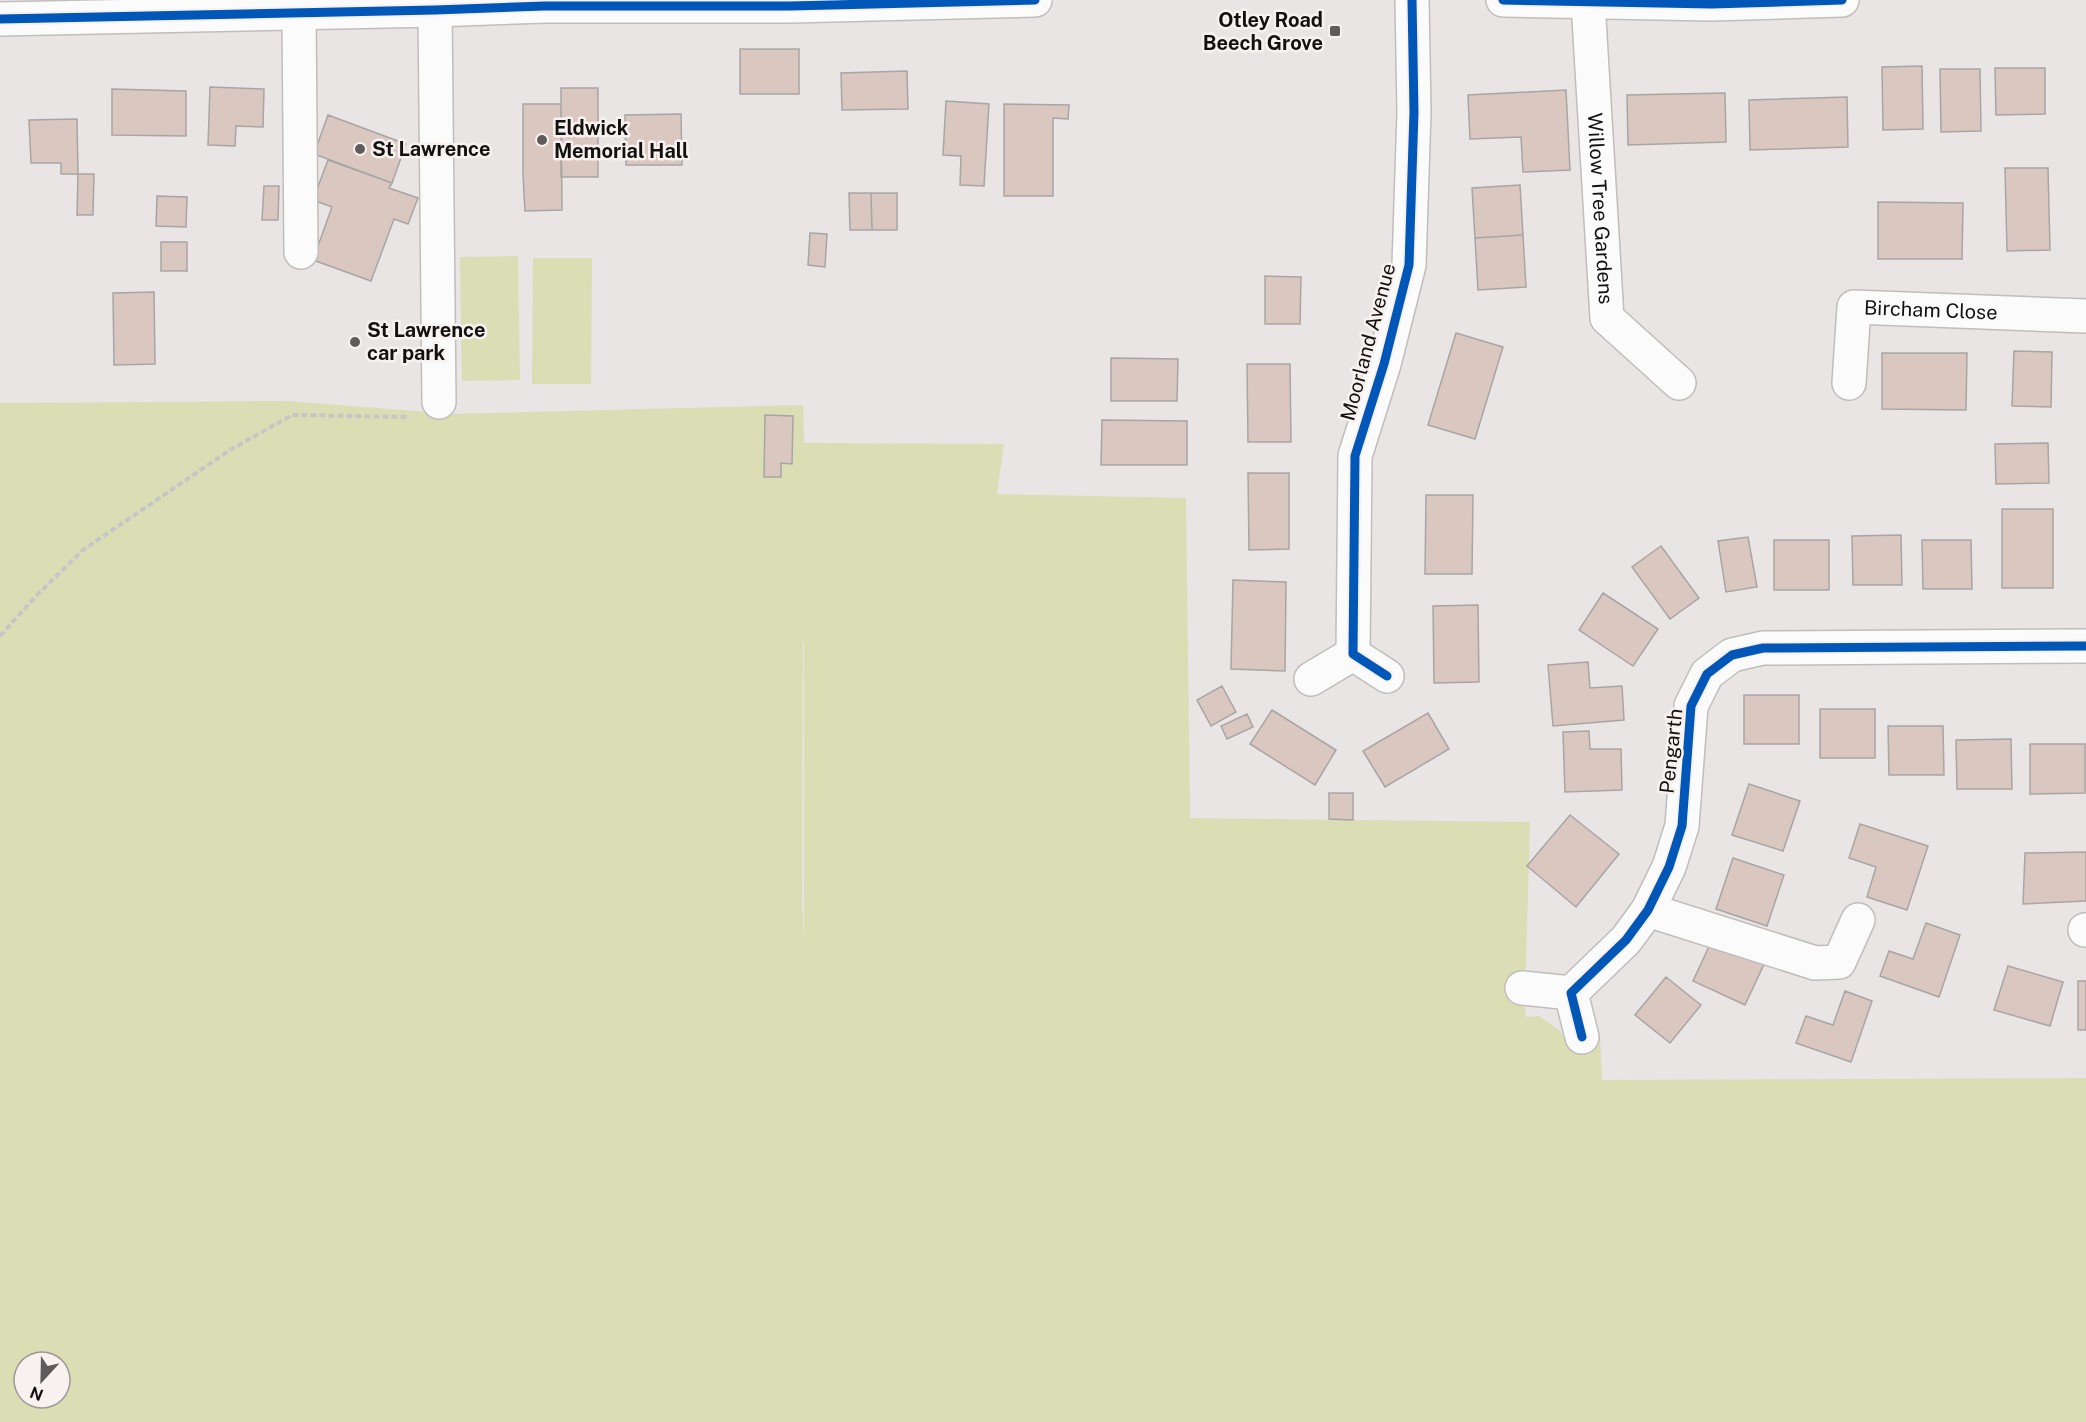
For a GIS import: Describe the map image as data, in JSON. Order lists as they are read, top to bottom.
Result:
{
  "streets": {
    "street": [
      "Willow Tree Gardens",
      "Bircham Close",
      "Moorland Avenue",
      "Pengarth"
    ]
  },
  "places": {
    "transit": ["Otley Road Beech Grove"],
    "other": ["Eldwick Memorial Hall", "St Lawrence", "St Lawrence car park"]
  },
  "north": "bottom"
}
